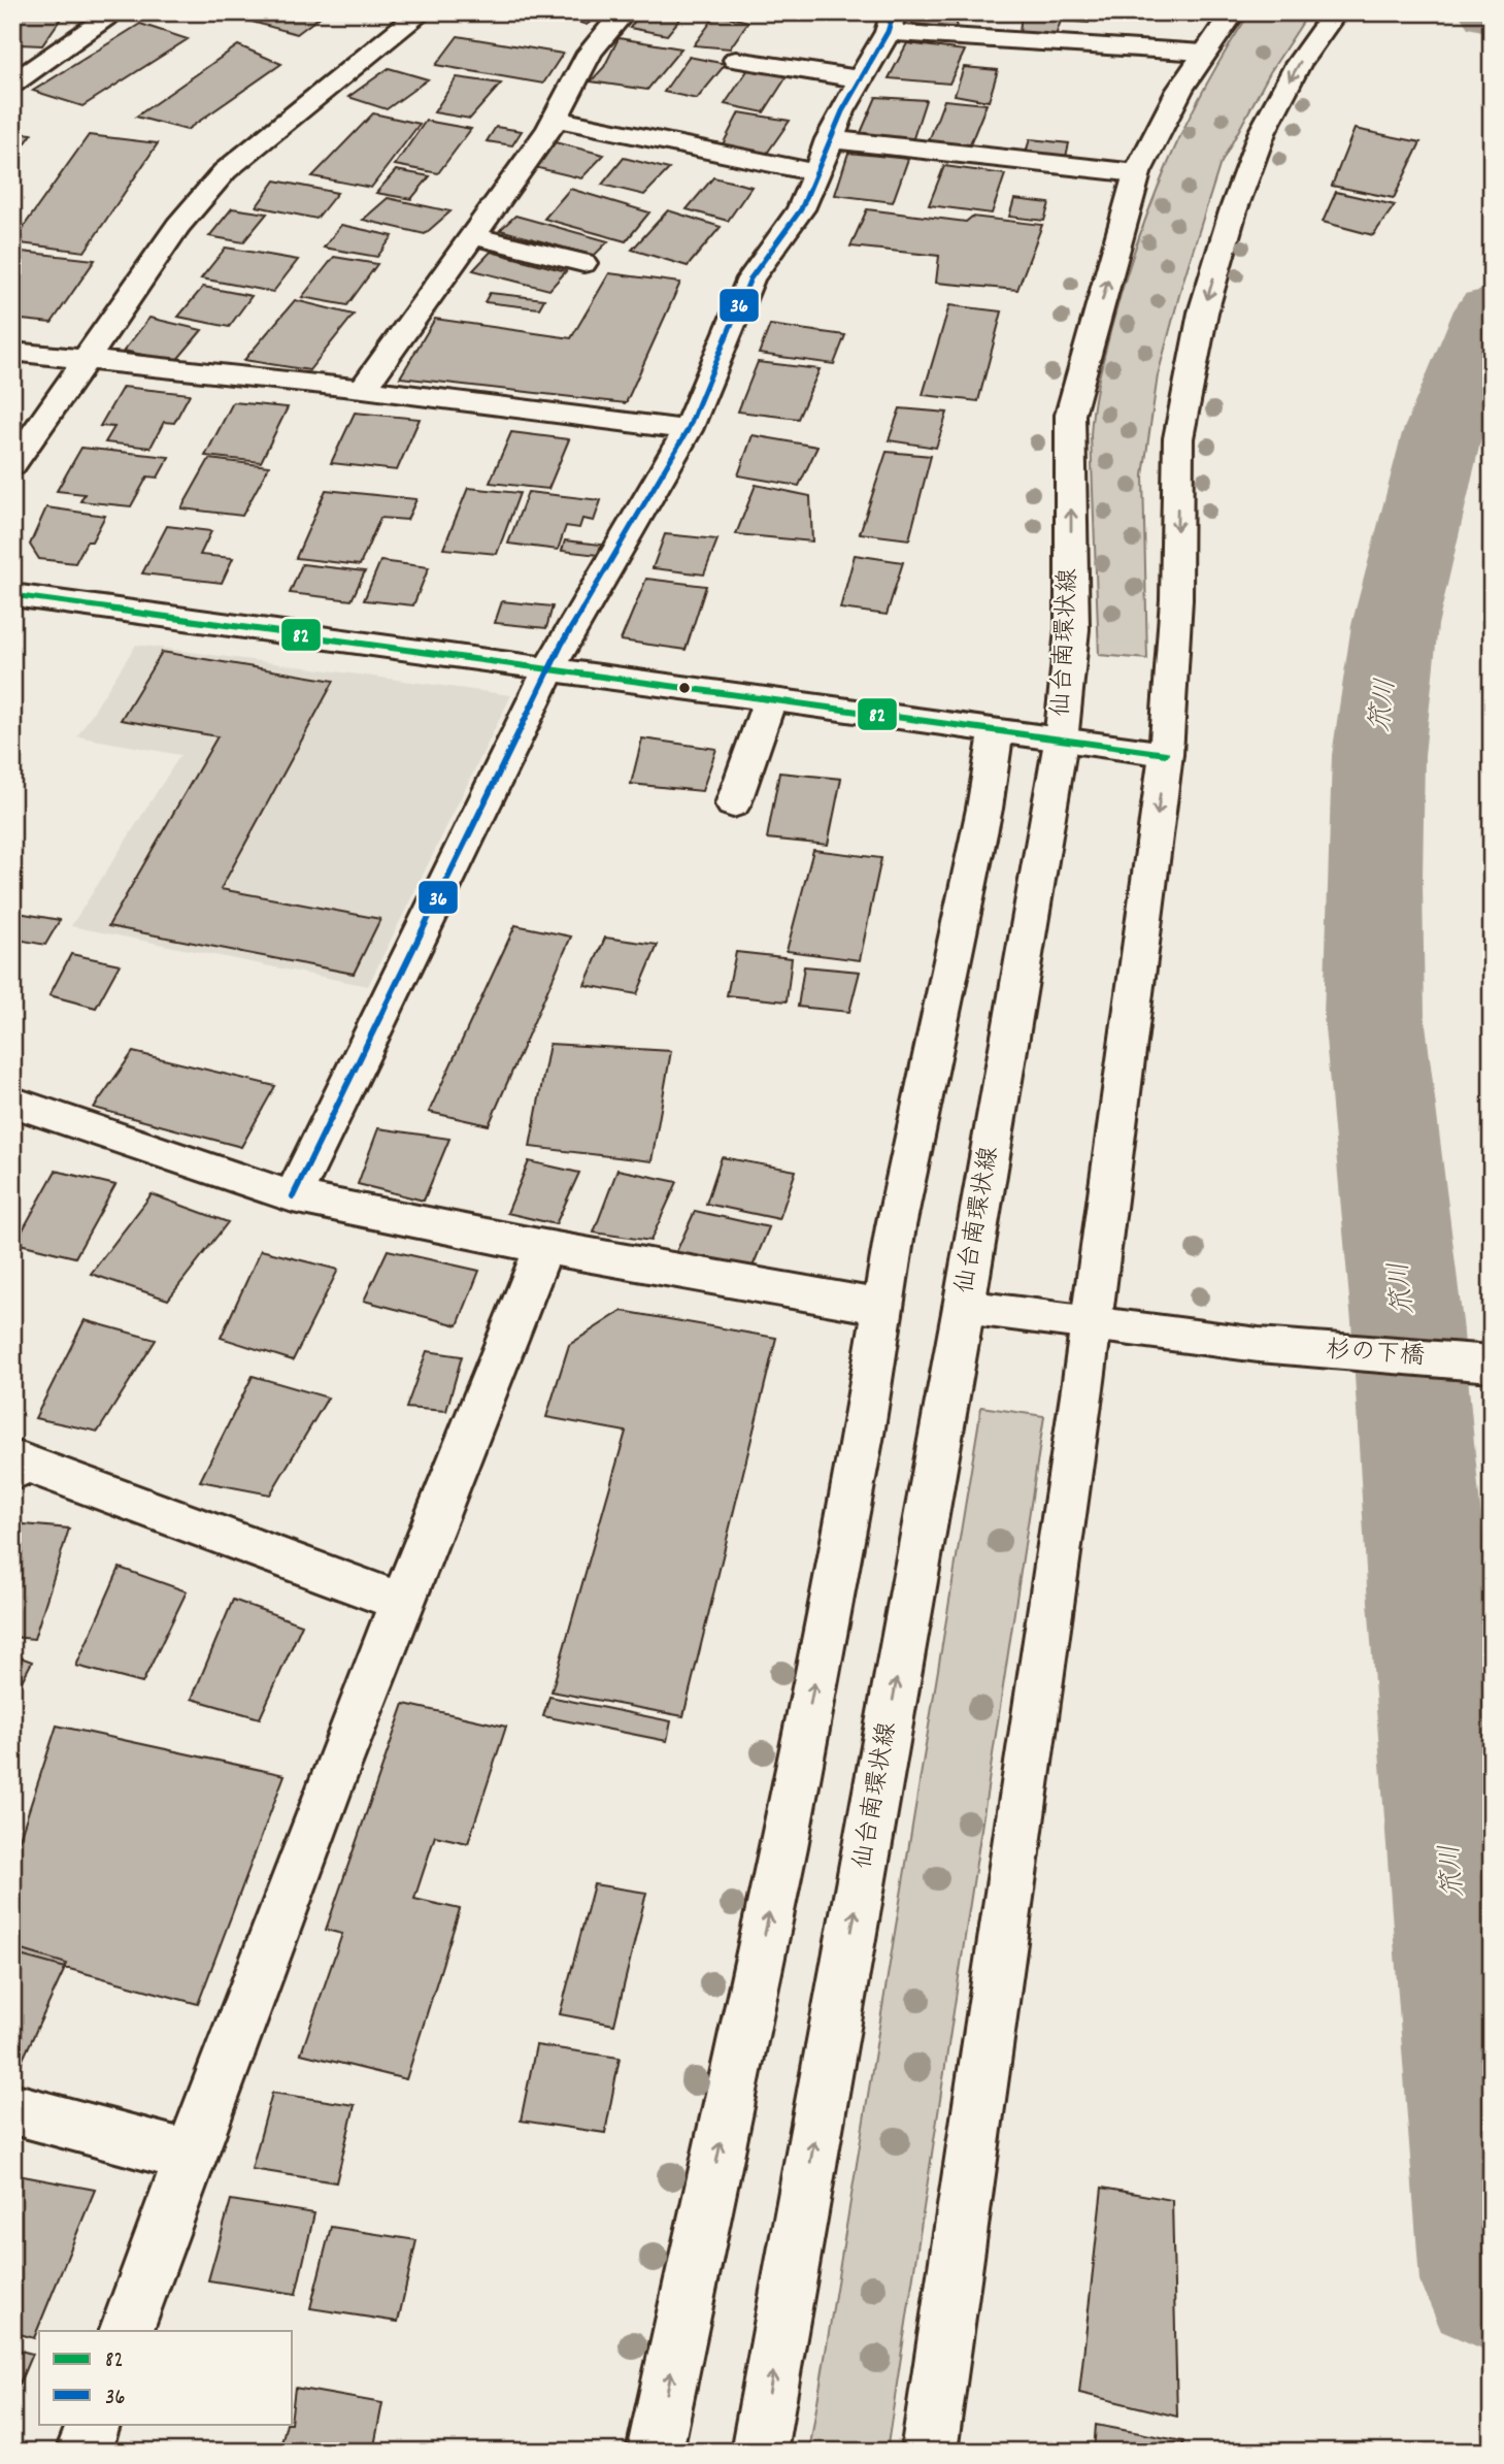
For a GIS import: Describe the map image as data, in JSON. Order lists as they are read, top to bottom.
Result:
{
  "streets": {
    "street": ["仙台南環状線", "杉の下橋"]
  },
  "crossings": [
    ["仙台南環状線", "杉の下橋"]
  ],
  "water": ["笊川"],
  "lines": ["transit line 36", "transit line 82"],
  "legend": ["82", "36"]
}
